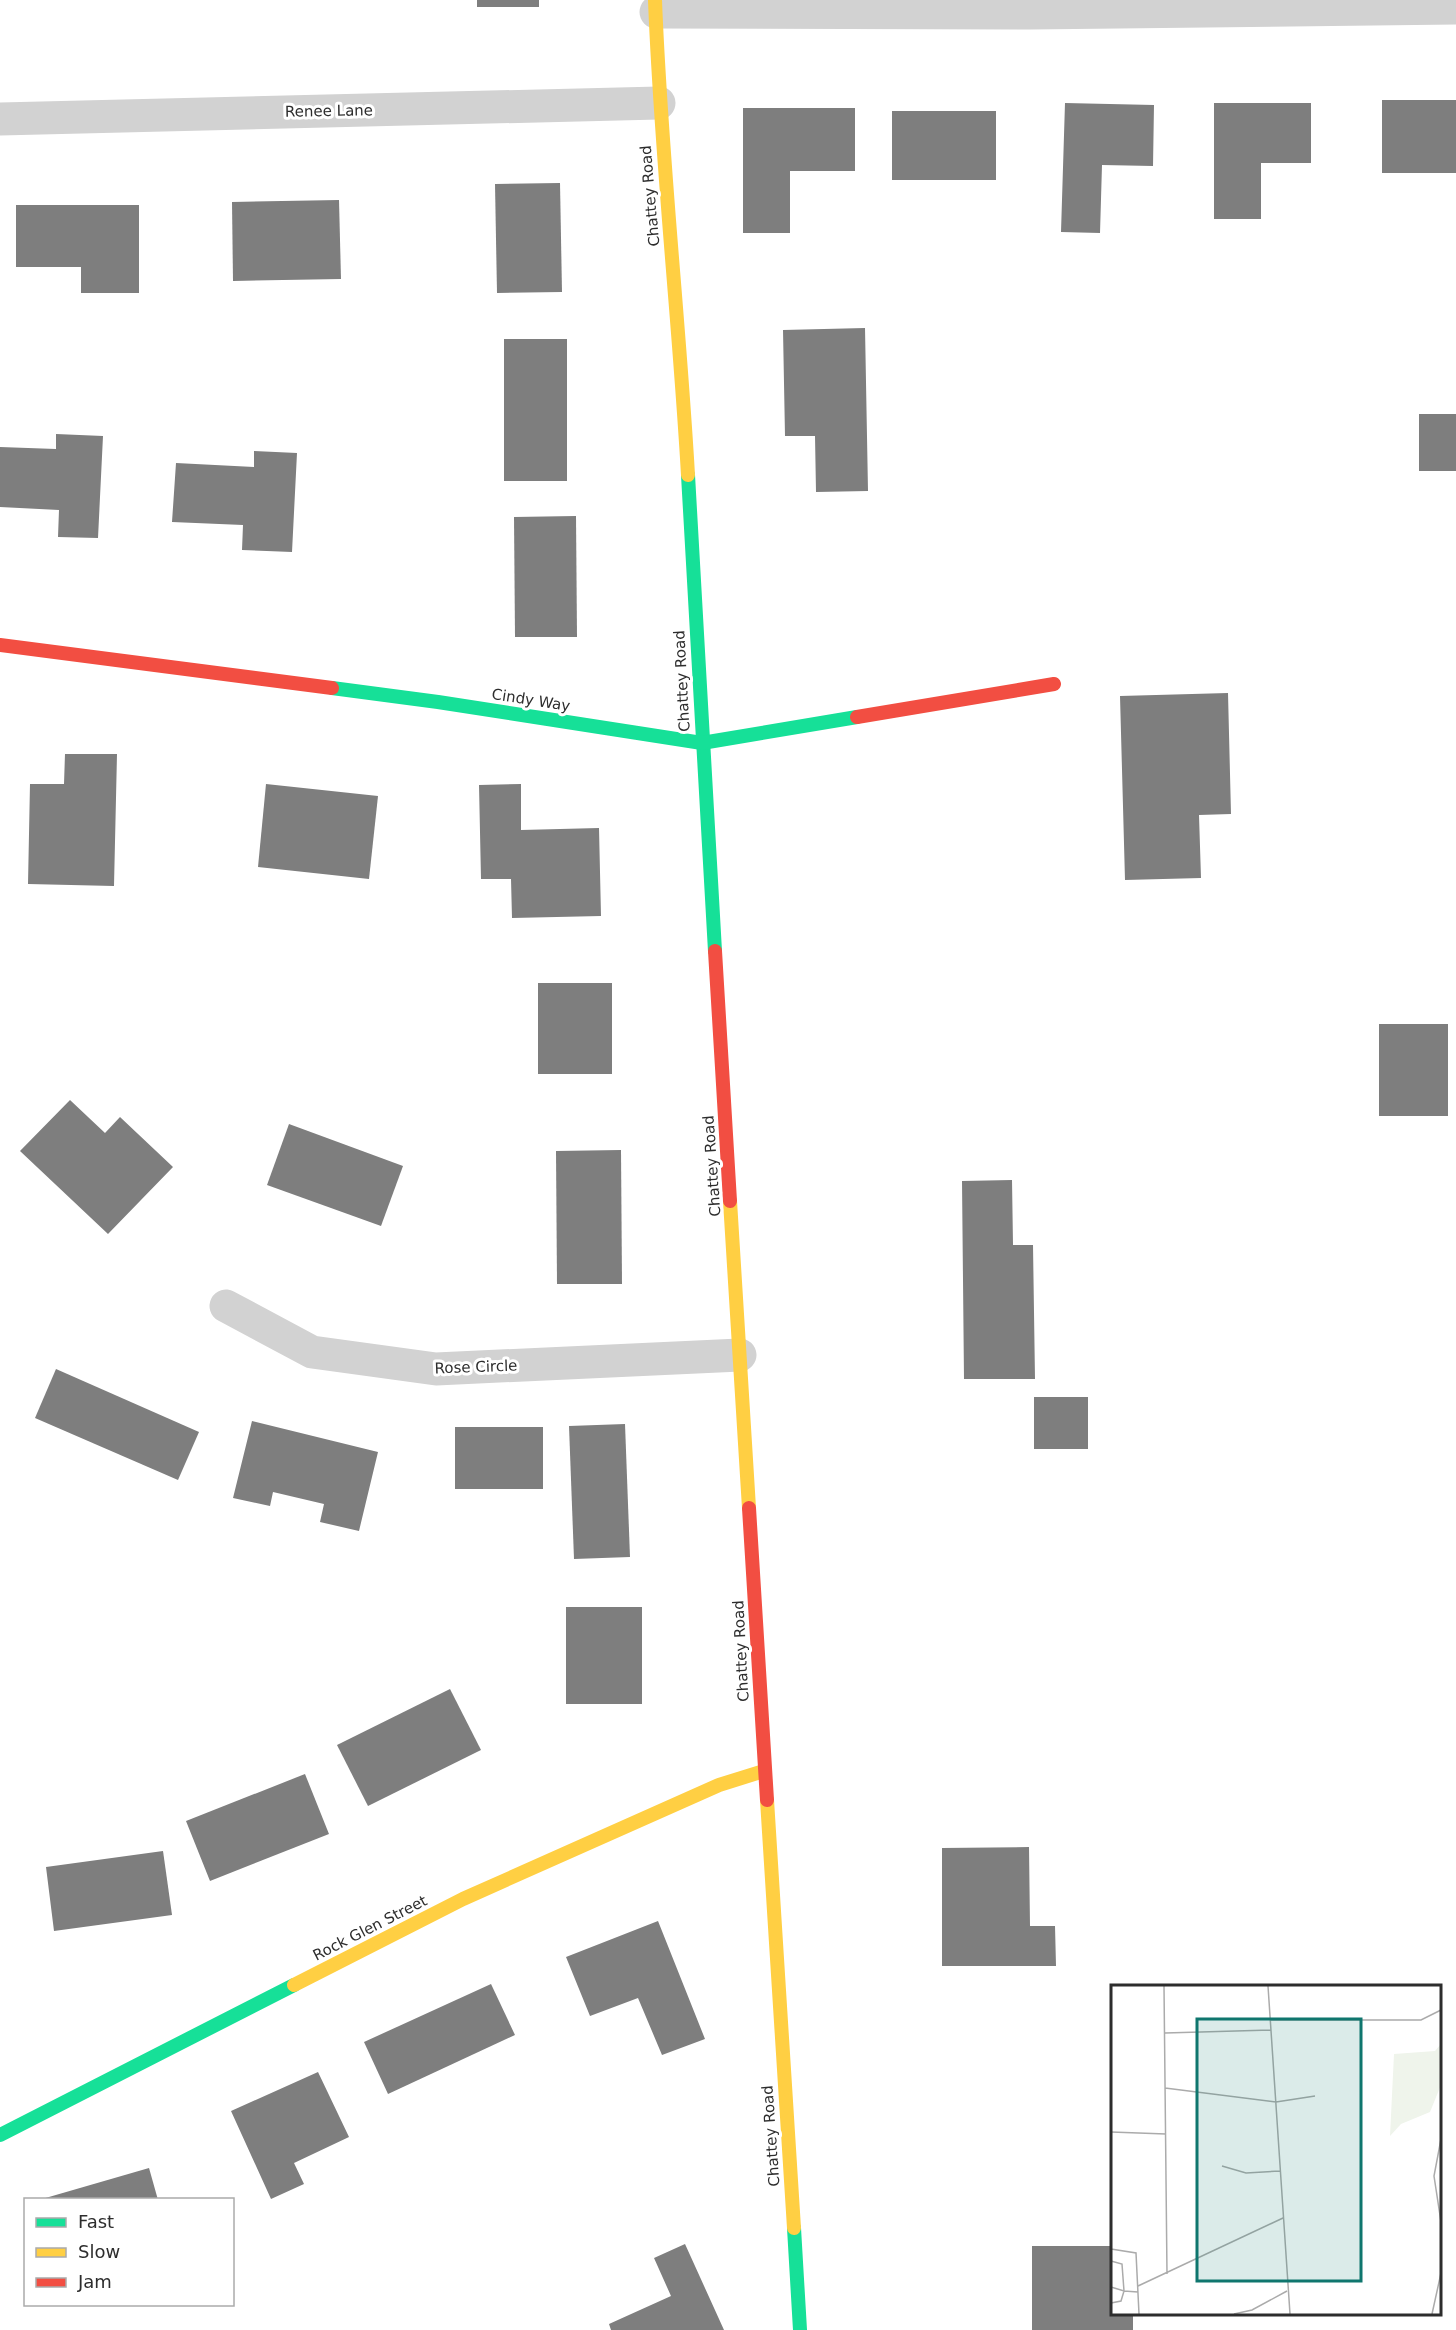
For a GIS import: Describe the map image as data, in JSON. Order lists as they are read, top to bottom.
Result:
{
  "streets": {
    "street": [
      "Renee Lane",
      "Chattey Road",
      "Cindy Way",
      "Rose Circle",
      "Rock Glen Street"
    ]
  },
  "crossings": [
    ["Renee Lane", "Chattey Road"],
    ["Chattey Road", "Cindy Way"],
    ["Chattey Road", "Rose Circle"],
    ["Chattey Road", "Rock Glen Street"]
  ],
  "legend": ["Fast", "Slow", "Jam"]
}
